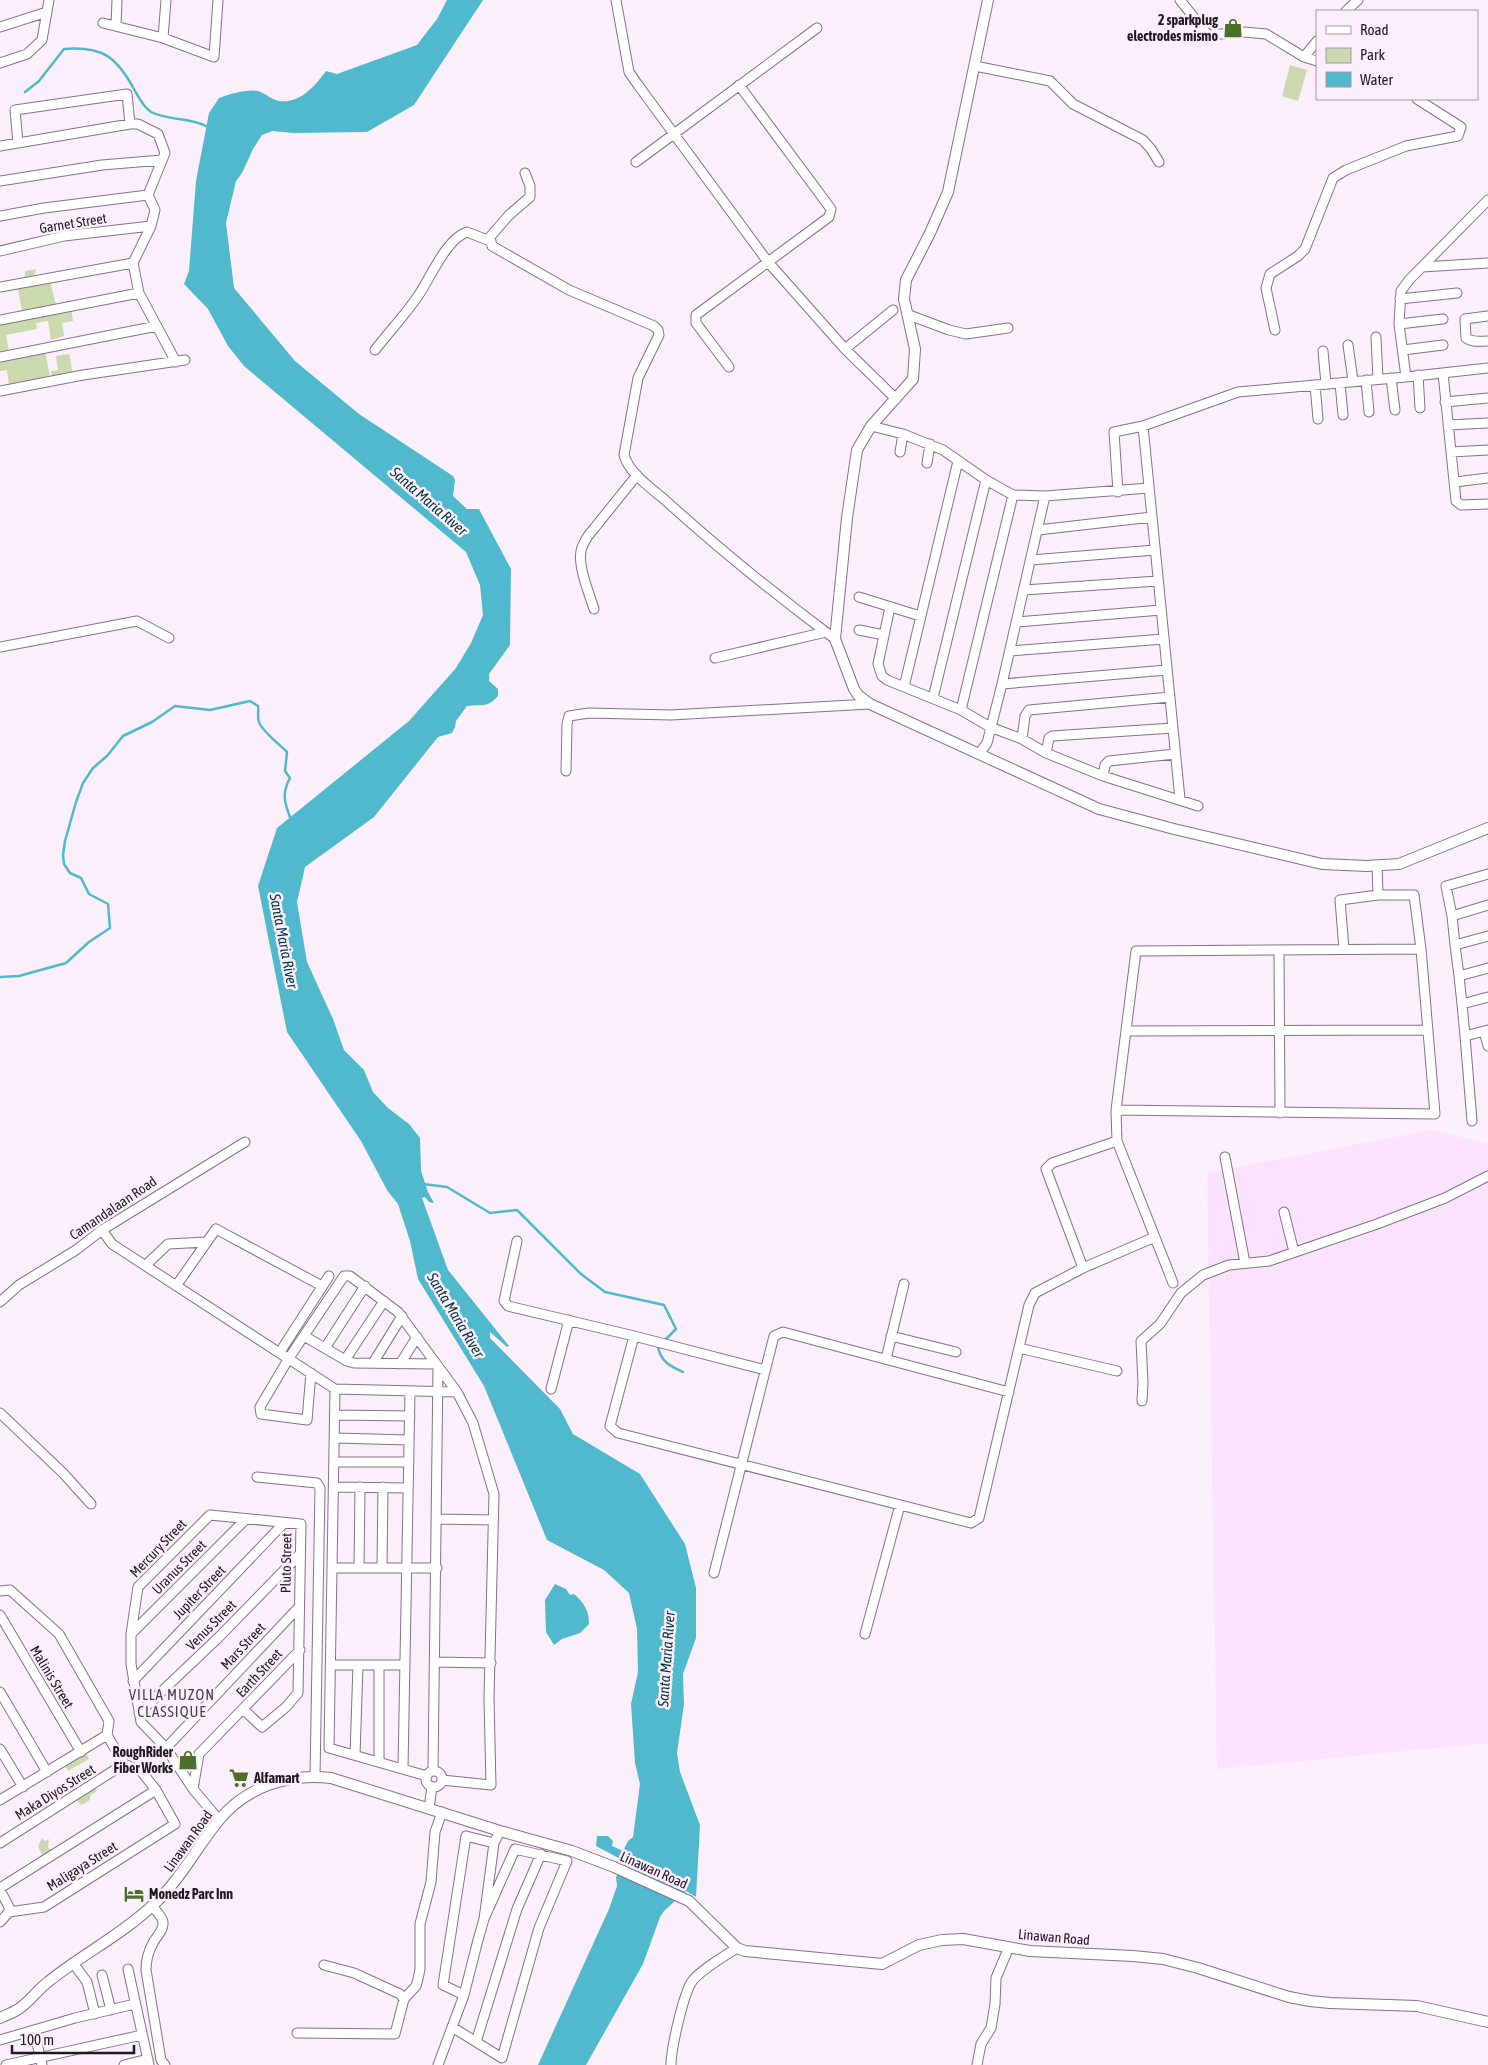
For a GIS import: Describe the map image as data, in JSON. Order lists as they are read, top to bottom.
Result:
{
  "streets": {
    "street": [
      "Garnet Street",
      "Camandalaan Road",
      "Mercury Street",
      "Pluto Street",
      "Uranus Street",
      "Jupiter Street",
      "Venus Street",
      "Mars Street",
      "Earth Street",
      "Malinis Street",
      "Maka Diyos Street",
      "Linawan Road",
      "Maligaya Street"
    ]
  },
  "crossings": [
    ["Mercury Street", "Pluto Street"],
    ["Mercury Street", "Uranus Street"],
    ["Mercury Street", "Jupiter Street"],
    ["Mercury Street", "Venus Street"],
    ["Pluto Street", "Uranus Street"],
    ["Pluto Street", "Jupiter Street"],
    ["Pluto Street", "Venus Street"],
    ["Pluto Street", "Mars Street"],
    ["Pluto Street", "Earth Street"]
  ],
  "districts": ["VILLA MUZON CLASSIQUE"],
  "water": ["Santa Maria River"],
  "places": {
    "shop": ["2 sparkplug electrodes mismo", "RoughRider Fiber Works"],
    "supermarket": ["Alfamart"],
    "hotel": ["Monedz Parc Inn"]
  },
  "legend": ["Road", "Park", "Water"],
  "scale_bar": "100 m"
}
